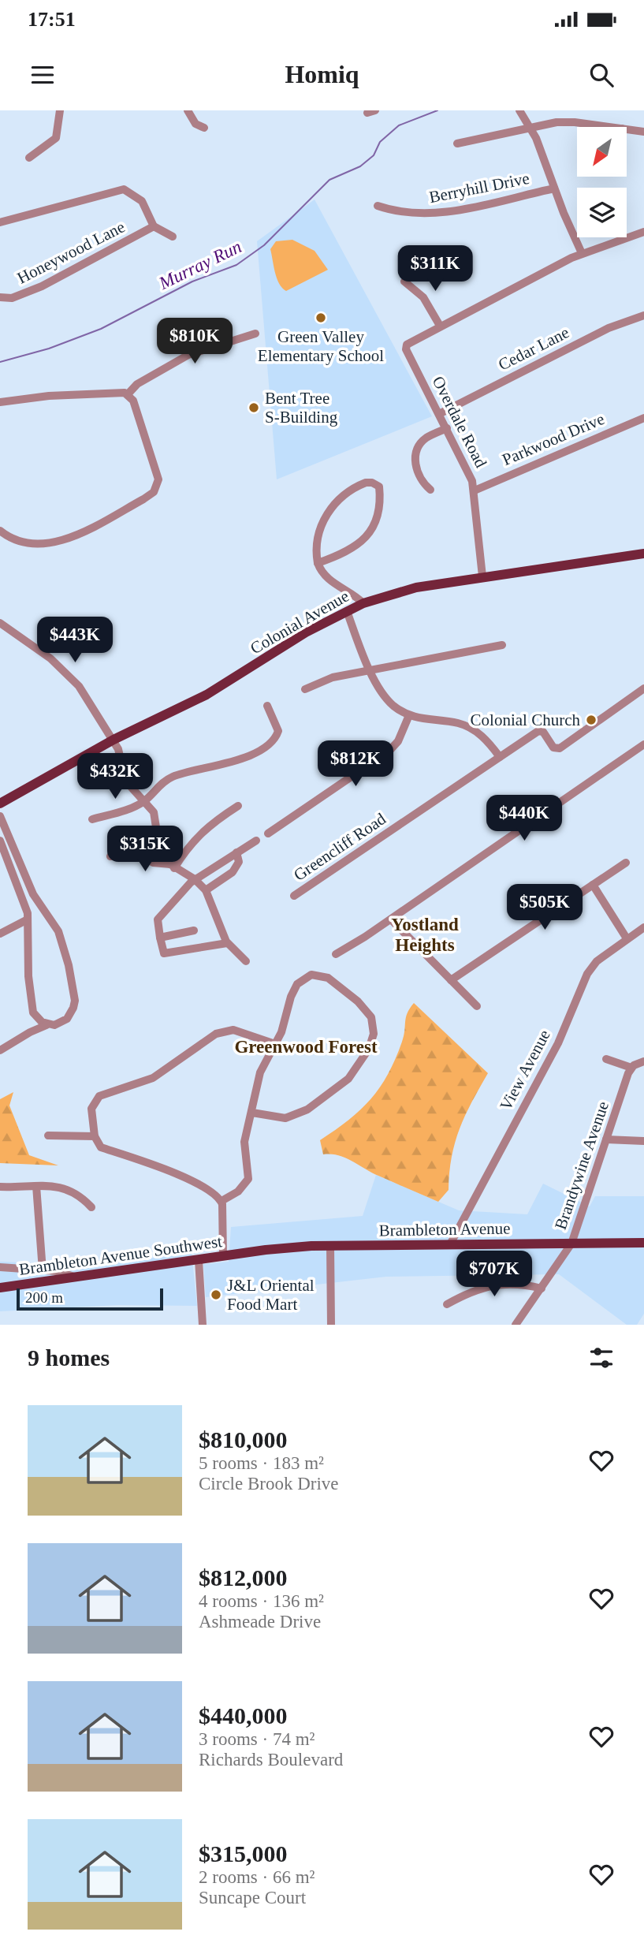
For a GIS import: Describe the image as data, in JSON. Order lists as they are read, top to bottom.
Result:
{
  "streets": {
    "main road": ["Colonial Avenue", "Brambleton Avenue", "Brambleton Avenue Southwest"],
    "street": [
      "Berryhill Drive",
      "Honeywood Lane",
      "Cedar Lane",
      "Overdale Road",
      "Parkwood Drive",
      "Greencliff Road",
      "View Avenue",
      "Brandywine Avenue"
    ]
  },
  "crossings": [
    ["Cedar Lane", "Overdale Road"],
    ["Overdale Road", "Parkwood Drive"],
    ["Overdale Road", "Colonial Avenue"],
    ["View Avenue", "Brambleton Avenue"],
    ["Brandywine Avenue", "Brambleton Avenue"],
    ["Brambleton Avenue", "Brambleton Avenue Southwest"]
  ],
  "districts": ["Yostland Heights", "Greenwood Forest"],
  "water": ["Murray Run"],
  "places": [
    "Green Valley Elementary School",
    "Bent Tree S-Building",
    "Colonial Church",
    "J&L Oriental Food Mart"
  ],
  "scale_bar": "200 m",
  "north": "bottom left",
  "page": {
    "status": "17:51",
    "header": "Homiq",
    "price": [
      "$311K",
      "$810K",
      "$443K",
      "$812K",
      "$432K",
      "$440K",
      "$315K",
      "$505K",
      "$707K"
    ],
    "scale": "200 m",
    "heading": "9 homes",
    "list": [
      {
        "name": "$810,000",
        "note": "5 rooms · 183 m² · Circle Brook Drive"
      },
      {
        "name": "$812,000",
        "note": "4 rooms · 136 m² · Ashmeade Drive"
      },
      {
        "name": "$440,000",
        "note": "3 rooms · 74 m² · Richards Boulevard"
      },
      {
        "name": "$315,000",
        "note": "2 rooms · 66 m² · Suncape Court"
      }
    ]
  }
}
